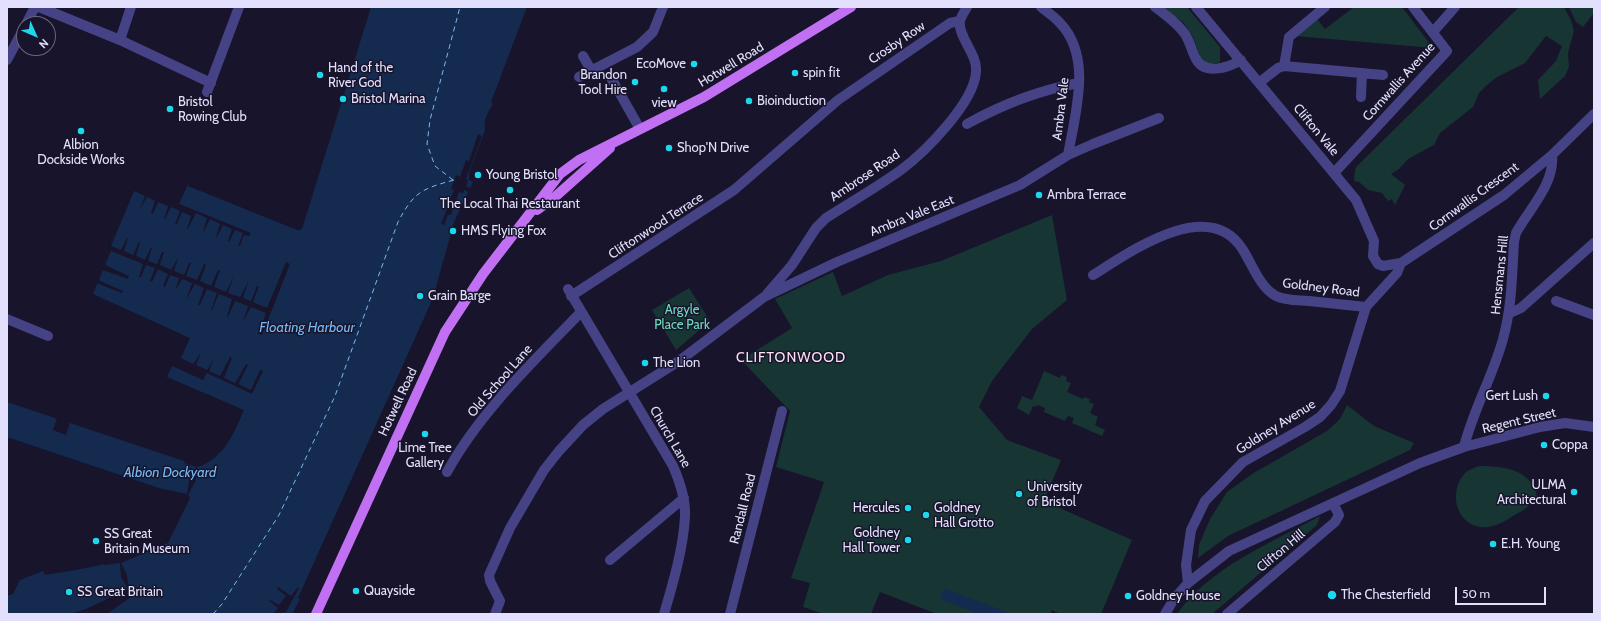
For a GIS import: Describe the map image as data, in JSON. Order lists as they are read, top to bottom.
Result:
{
  "streets": {
    "main road": ["Hotwell Road"],
    "street": [
      "Crosby Row",
      "Cornwallis Avenue",
      "Ambra Vale",
      "Clifton Vale",
      "Ambrose Road",
      "Cornwallis Crescent",
      "Ambra Vale East",
      "Cliftonwood Terrace",
      "Hensmans Hill",
      "Goldney Road",
      "Old School Lane",
      "Regent Street",
      "Goldney Avenue",
      "Church Lane",
      "Randall Road",
      "Clifton Hill"
    ]
  },
  "crossings": [
    ["Crosby Row", "Ambrose Road"],
    ["Crosby Row", "Cliftonwood Terrace"],
    ["Cornwallis Avenue", "Clifton Vale"],
    ["Ambra Vale", "Ambra Vale East"],
    ["Clifton Vale", "Cornwallis Crescent"],
    ["Clifton Vale", "Goldney Road"],
    ["Ambrose Road", "Ambra Vale East"],
    ["Cornwallis Crescent", "Hensmans Hill"],
    ["Cornwallis Crescent", "Goldney Road"],
    ["Cliftonwood Terrace", "Church Lane"],
    ["Hensmans Hill", "Regent Street"],
    ["Hensmans Hill", "Clifton Hill"],
    ["Goldney Road", "Goldney Avenue"],
    ["Old School Lane", "Church Lane"],
    ["Regent Street", "Clifton Hill"],
    ["Goldney Avenue", "Clifton Hill"]
  ],
  "districts": ["CLIFTONWOOD"],
  "water": ["Floating Harbour", "Albion Dockyard"],
  "parks": ["Argyle Place Park"],
  "places": [
    "EcoMove",
    "spin fit",
    "Hand of the River God",
    "Brandon Tool Hire",
    "view",
    "Bristol Marina",
    "Bioinduction",
    "Bristol Rowing Club",
    "Albion Dockside Works",
    "Shop'N Drive",
    "Young Bristol",
    "The Local Thai Restaurant",
    "Ambra Terrace",
    "HMS Flying Fox",
    "Grain Barge",
    "The Lion",
    "Gert Lush",
    "Lime Tree Gallery",
    "Coppa",
    "ULMA Architectural",
    "University of Bristol",
    "Hercules",
    "Goldney Hall Grotto",
    "Goldney Hall Tower",
    "SS Great Britain Museum",
    "E.H. Young",
    "Quayside",
    "SS Great Britain",
    "The Chesterfield",
    "Goldney House"
  ],
  "scale_bar": "50 m",
  "north": "bottom right"
}
